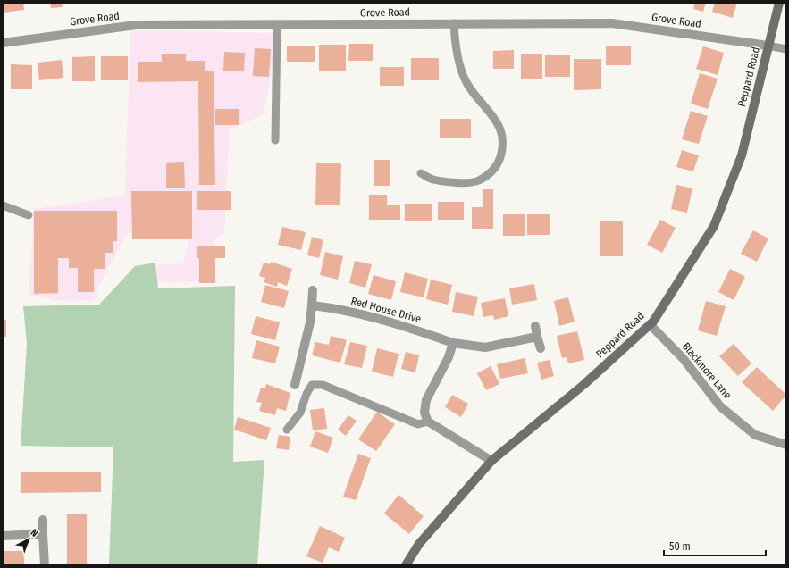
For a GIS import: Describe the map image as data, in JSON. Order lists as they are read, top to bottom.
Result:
{
  "streets": {
    "main road": ["Peppard Road"],
    "street": ["Grove Road", "Red House Drive", "Blackmore Lane"]
  },
  "crossings": [
    ["Grove Road", "Peppard Road"],
    ["Peppard Road", "Blackmore Lane"]
  ],
  "scale_bar": "50 m",
  "north": "top right"
}
